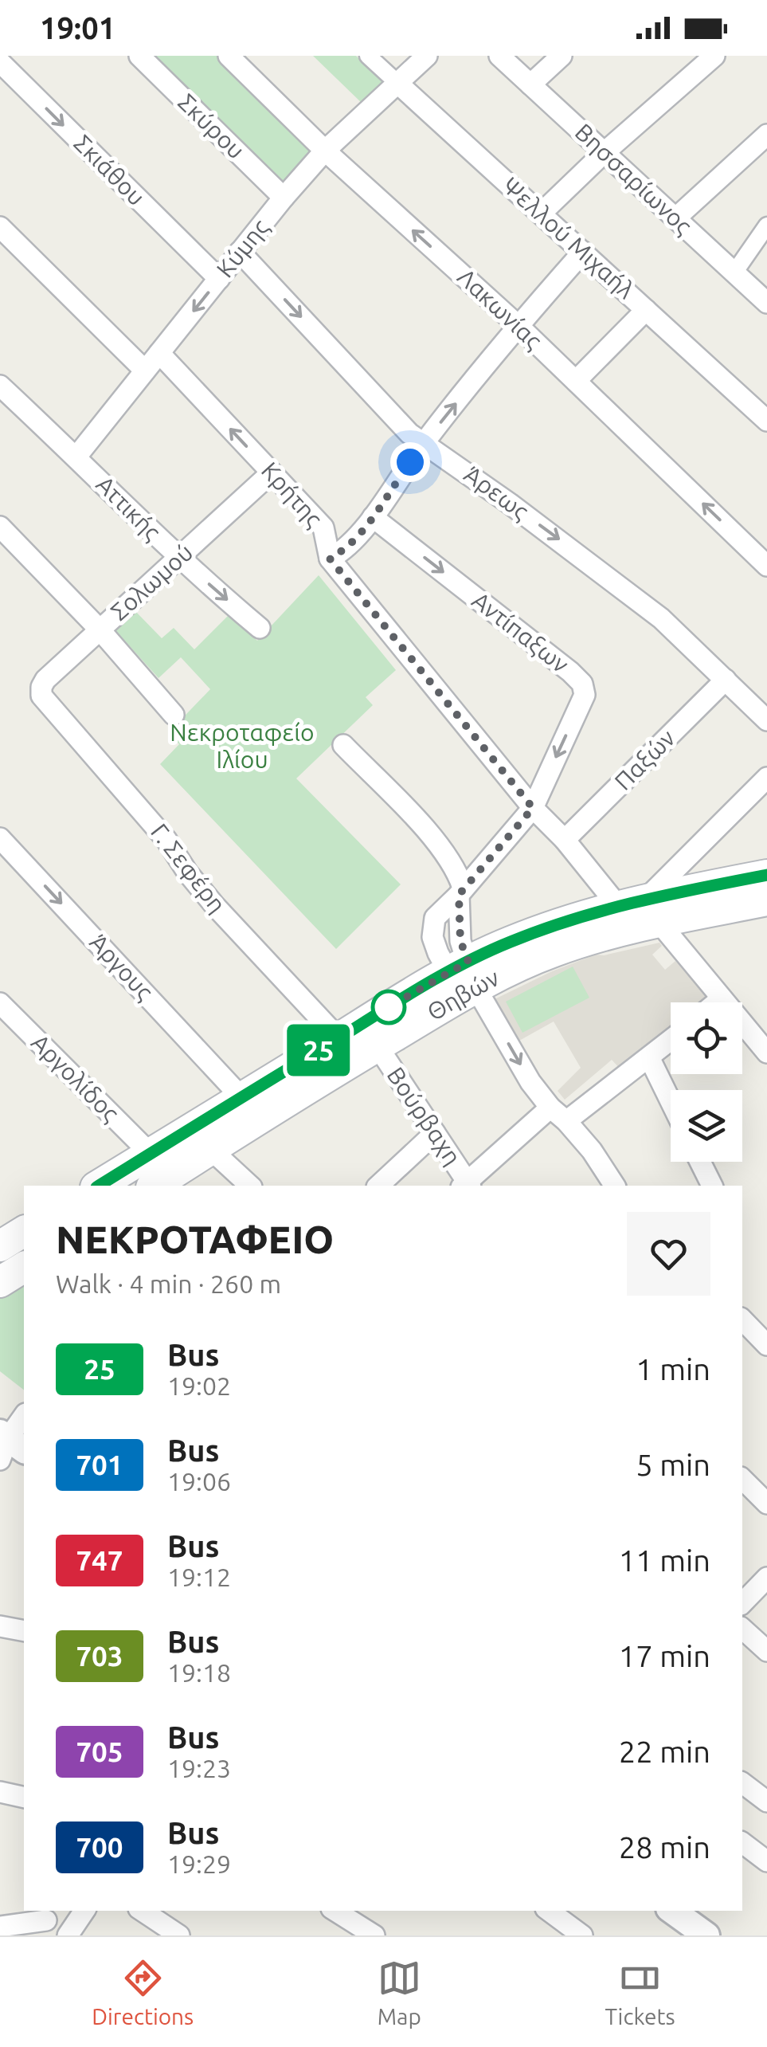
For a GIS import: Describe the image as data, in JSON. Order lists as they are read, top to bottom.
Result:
{
  "streets": {
    "main road": ["Θηβών"],
    "street": [
      "Σκύρου",
      "Σκιάθου",
      "Βησσαρίωνος",
      "Ψελλού Μιχαήλ",
      "Κύμης",
      "Λακωνίας",
      "Άρεως",
      "Κρήτης",
      "Αττικής",
      "Σολωμού",
      "Αντίπαξων",
      "Παξών",
      "Γ. Σεφέρη",
      "Άργους",
      "Αργολίδος",
      "Βούρβαχη"
    ]
  },
  "crossings": [
    ["Σκύρου", "Κύμης"],
    ["Σκιάθου", "Κύμης"],
    ["Ψελλού Μιχαήλ", "Κύμης"],
    ["Κύμης", "Λακωνίας"],
    ["Κύμης", "Άρεως"],
    ["Κύμης", "Κρήτης"],
    ["Κύμης", "Αττικής"],
    ["Άρεως", "Παξών"],
    ["Κρήτης", "Σολωμού"],
    ["Κρήτης", "Αντίπαξων"],
    ["Κρήτης", "Παξών"],
    ["Κρήτης", "Θηβών"],
    ["Αττικής", "Σολωμού"],
    ["Σολωμού", "Γ. Σεφέρη"],
    ["Αντίπαξων", "Θηβών"],
    ["Γ. Σεφέρη", "Θηβών"],
    ["Άργους", "Θηβών"],
    ["Θηβών", "Αργολίδος"],
    ["Θηβών", "Βούρβαχη"]
  ],
  "one_way": [
    "Λακωνίας",
    "Άρεως",
    "Αντίπαξων",
    "Άργους"
  ],
  "parks": ["Νεκροταφείο Ιλίου"],
  "lines": ["bus line 25"],
  "page": {
    "status": "19:01",
    "on_map": "25",
    "heading": ["ΝΕΚΡΟΤΑΦΕΙΟ", "Walk · 4 min · 260 m"],
    "list": [
      {
        "mark": "25",
        "name": "Bus",
        "note": "19:02",
        "value": "1 min"
      },
      {
        "mark": "701",
        "name": "Bus",
        "note": "19:06",
        "value": "5 min"
      },
      {
        "mark": "747",
        "name": "Bus",
        "note": "19:12",
        "value": "11 min"
      },
      {
        "mark": "703",
        "name": "Bus",
        "note": "19:18",
        "value": "17 min"
      },
      {
        "mark": "705",
        "name": "Bus",
        "note": "19:23",
        "value": "22 min"
      },
      {
        "mark": "700",
        "name": "Bus",
        "note": "19:29",
        "value": "28 min"
      }
    ],
    "tabs": ["Directions", "Map", "Tickets"]
  }
}
